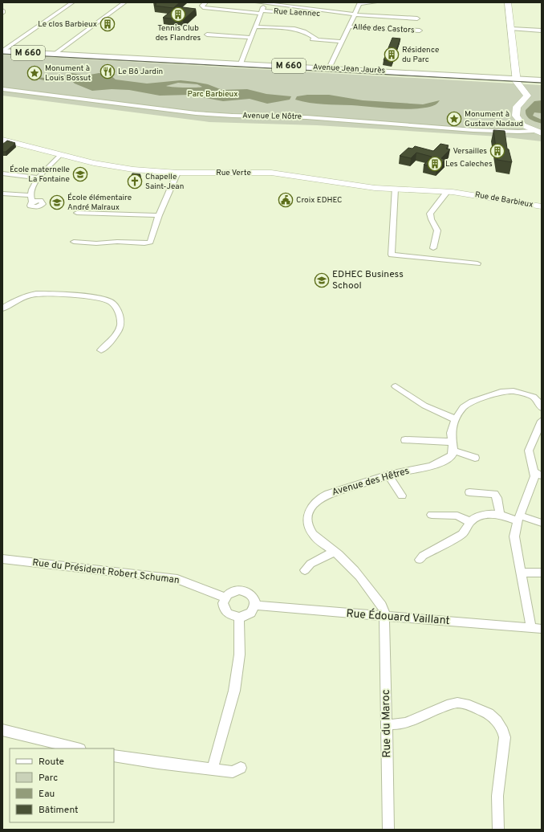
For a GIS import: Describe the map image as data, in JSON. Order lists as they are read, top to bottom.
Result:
{
  "streets": {
    "main road": ["M 660", "Avenue Jean Jaurès"],
    "street": [
      "Rue Laennec",
      "Allée des Castors",
      "Avenue Le Nôtre",
      "Rue Verte",
      "Rue de Barbieux",
      "Avenue des Hêtres",
      "Rue du Président Robert Schuman",
      "Rue Édouard Vaillant",
      "Rue du Maroc"
    ]
  },
  "crossings": [
    ["Rue Verte", "Rue de Barbieux"],
    ["Avenue des Hêtres", "Rue Édouard Vaillant"],
    ["Avenue des Hêtres", "Rue du Maroc"],
    ["Rue du Président Robert Schuman", "Rue Édouard Vaillant"],
    ["Rue Édouard Vaillant", "Rue du Maroc"]
  ],
  "parks": ["Parc Barbieux"],
  "places": {
    "building": [
      "Tennis Club des Flandres",
      "Le clos Barbieux",
      "Résidence du Parc",
      "Versailles",
      "Les Caleches"
    ],
    "restaurant": ["Le Bô Jardin"],
    "place": ["Monument à Louis Bossut", "Monument à Gustave Nadaud"],
    "school or university": ["École maternelle La Fontaine", "École élémentaire André Malraux", "EDHEC Business School"],
    "church": ["Chapelle Saint-Jean"],
    "public building": ["Croix EDHEC"]
  },
  "legend": [
    "Route",
    "Parc",
    "Eau",
    "Bâtiment"
  ]
}
